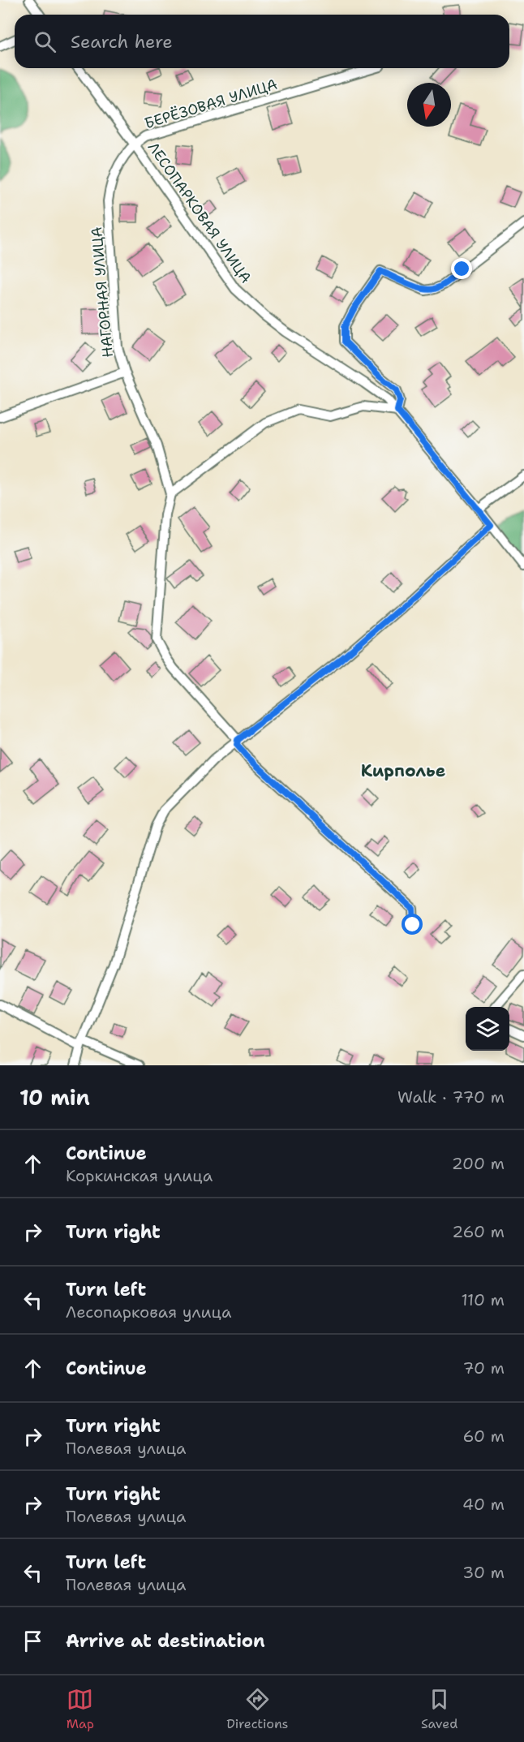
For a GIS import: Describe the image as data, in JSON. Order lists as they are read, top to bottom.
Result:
{
  "streets": {
    "street": ["БЕРЁЗОВАЯ УЛИЦА", "ЛЕСОПАРКОВАЯ УЛИЦА", "НАГОРНАЯ УЛИЦА"]
  },
  "crossings": [
    ["БЕРЁЗОВАЯ УЛИЦА", "ЛЕСОПАРКОВАЯ УЛИЦА"],
    ["БЕРЁЗОВАЯ УЛИЦА", "НАГОРНАЯ УЛИЦА"],
    ["ЛЕСОПАРКОВАЯ УЛИЦА", "НАГОРНАЯ УЛИЦА"]
  ],
  "districts": ["Кирполье"],
  "north": "bottom",
  "page": {
    "search": "Search here",
    "heading": ["10 min", "Walk · 770 m"],
    "list": [
      ["Continue", "Коркинская улица", "200 m"],
      ["Turn right", "260 m"],
      ["Turn left", "Лесопарковая улица", "110 m"],
      ["Continue", "70 m"],
      ["Turn right", "Полевая улица", "60 m"],
      ["Turn right", "Полевая улица", "40 m"],
      ["Turn left", "Полевая улица", "30 m"],
      "Arrive at destination"
    ],
    "nav": ["Map", "Directions", "Saved"]
  }
}
